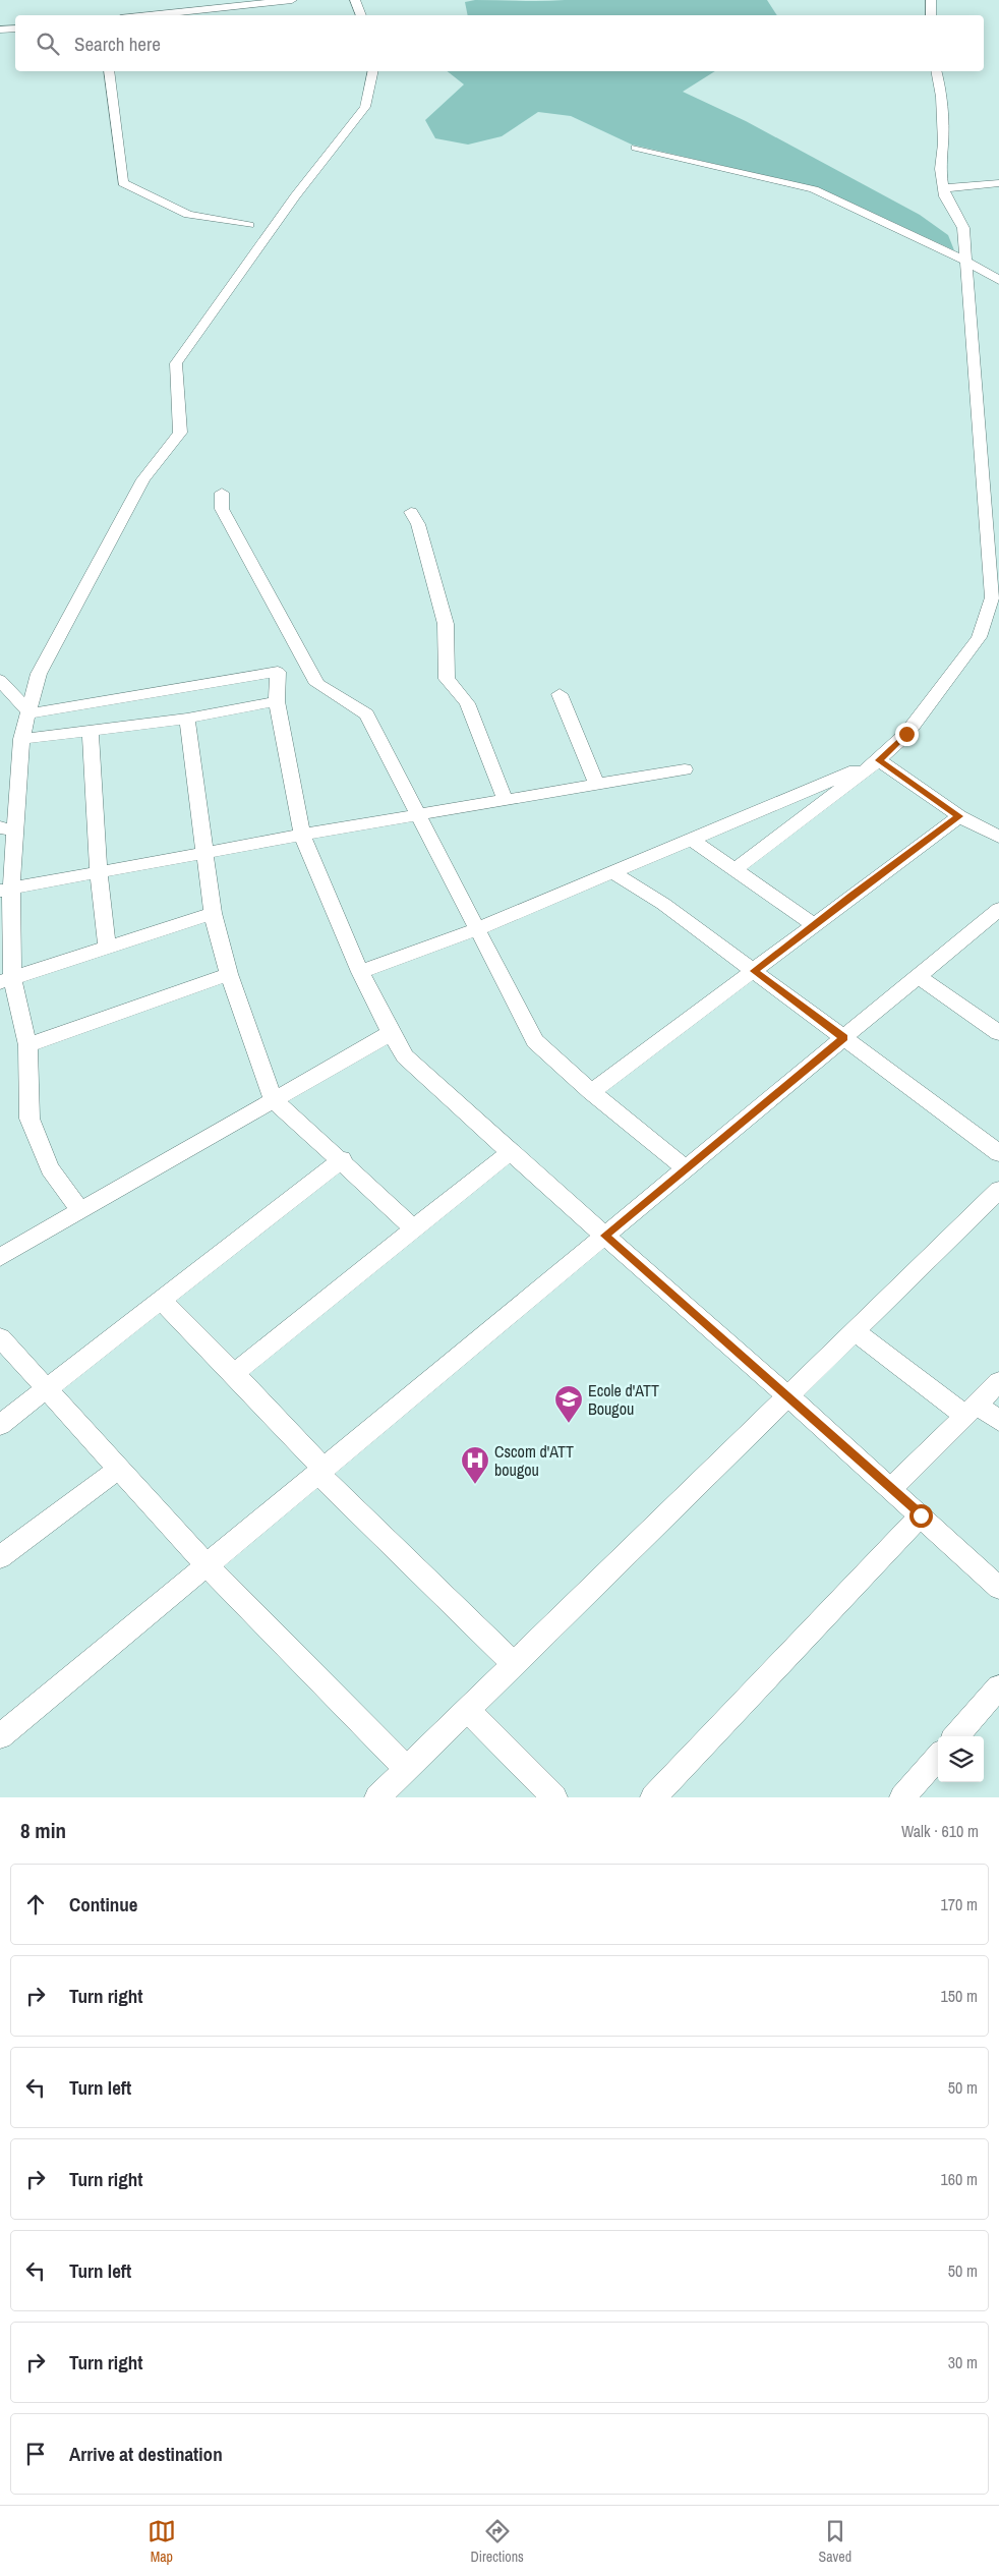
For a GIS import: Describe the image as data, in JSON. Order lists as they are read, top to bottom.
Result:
{
  "places": {
    "school or university": ["Ecole d'ATT Bougou"],
    "hospital": ["Cscom d'ATT bougou"]
  },
  "page": {
    "search": "Search here",
    "heading": ["8 min", "Walk · 610 m"],
    "list": [
      ["Continue", "170 m"],
      ["Turn right", "150 m"],
      ["Turn left", "50 m"],
      ["Turn right", "160 m"],
      ["Turn left", "50 m"],
      ["Turn right", "30 m"],
      "Arrive at destination"
    ],
    "nav": ["Map", "Directions", "Saved"]
  }
}
